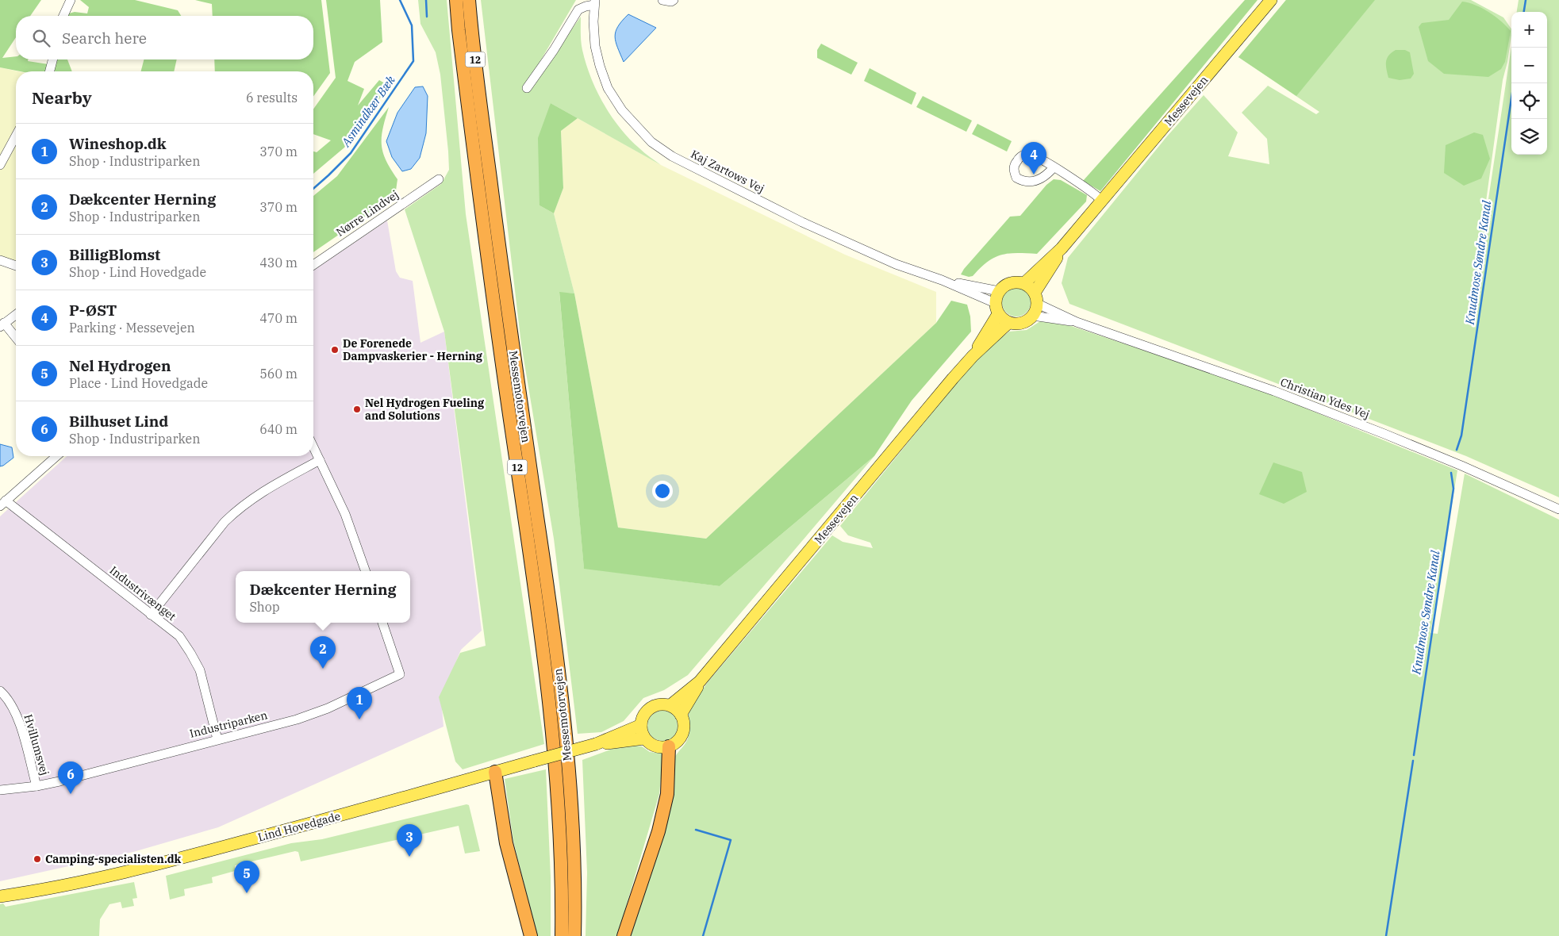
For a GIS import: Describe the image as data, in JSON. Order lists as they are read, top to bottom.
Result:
{
  "streets": {
    "highway": ["12", "Messemotorvejen"],
    "main road": ["Messevejen", "Lind Hovedgade"],
    "street": [
      "Kaj Zartows Vej",
      "Nørre Lindvej",
      "Christian Ydes Vej",
      "Industrivænget",
      "Industriparken",
      "Hvillumsvej"
    ]
  },
  "crossings": [
    ["Messevejen", "Kaj Zartows Vej"],
    ["Messevejen", "Christian Ydes Vej"],
    ["Messevejen", "Lind Hovedgade"],
    ["Kaj Zartows Vej", "Christian Ydes Vej"],
    ["Industrivænget", "Industriparken"],
    ["Industriparken", "Hvillumsvej"]
  ],
  "water": ["Asmindkær Bæk", "Knudmose Søndre Kanal"],
  "places": ["De Forenede Dampvaskerier - Herning", "Nel Hydrogen Fueling and Solutions", "Camping-specialisten.dk"],
  "page": {
    "map_buttons": ["+", "−"],
    "search": "Search here",
    "heading": ["Nearby", "6 results"],
    "list": [
      {
        "mark": "1",
        "name": "Wineshop.dk",
        "note": "Shop · Industriparken",
        "value": "370 m"
      },
      {
        "mark": "2",
        "name": "Dækcenter Herning",
        "note": "Shop · Industriparken",
        "value": "370 m"
      },
      {
        "mark": "3",
        "name": "BilligBlomst",
        "note": "Shop · Lind Hovedgade",
        "value": "430 m"
      },
      {
        "mark": "4",
        "name": "P-ØST",
        "note": "Parking · Messevejen",
        "value": "470 m"
      },
      {
        "mark": "5",
        "name": "Nel Hydrogen",
        "note": "Place · Lind Hovedgade",
        "value": "560 m"
      },
      {
        "mark": "6",
        "name": "Bilhuset Lind",
        "note": "Shop · Industriparken",
        "value": "640 m"
      }
    ],
    "pins": [
      "4",
      "2",
      "1",
      "6",
      "3",
      "5"
    ],
    "popup": ["Dækcenter Herning", "Shop"]
  }
}
